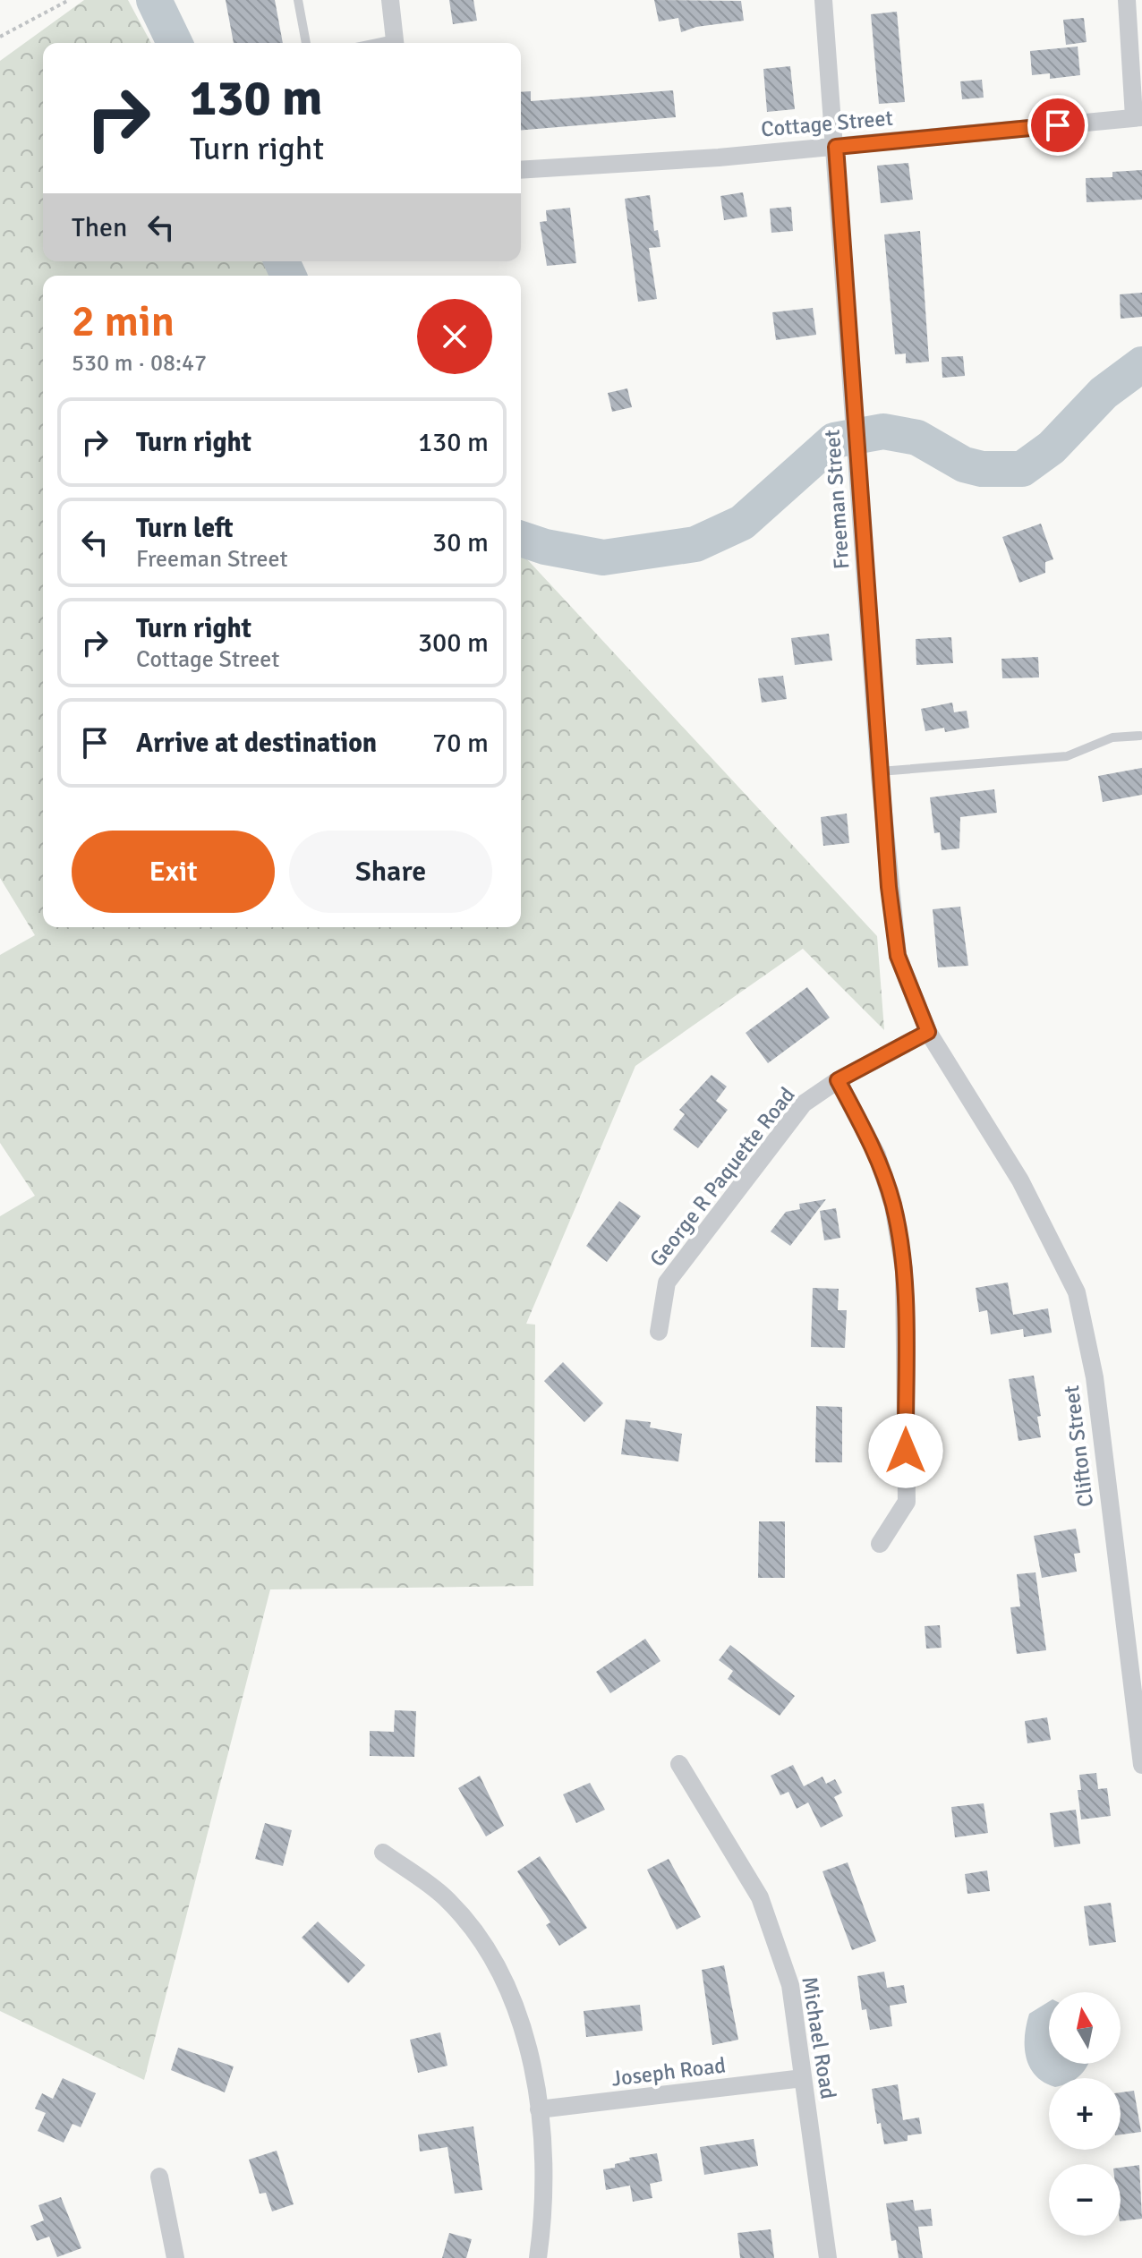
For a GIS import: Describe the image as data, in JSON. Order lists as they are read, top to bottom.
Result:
{
  "streets": {
    "street": [
      "Cottage Street",
      "Freeman Street",
      "George R Paquette Road",
      "Clifton Street",
      "Michael Road",
      "Joseph Road"
    ]
  },
  "crossings": [
    ["Cottage Street", "Freeman Street"],
    ["Freeman Street", "George R Paquette Road"],
    ["Freeman Street", "Clifton Street"],
    ["George R Paquette Road", "Clifton Street"],
    ["Michael Road", "Joseph Road"]
  ],
  "north": "top",
  "page": {
    "turn": ["130 m", "Turn right"],
    "then": "Then",
    "heading": ["2 min", "530 m · 08:47"],
    "list": [
      {
        "name": "Turn right",
        "value": "130 m"
      },
      {
        "name": "Turn left",
        "note": "Freeman Street",
        "value": "30 m"
      },
      {
        "name": "Turn right",
        "note": "Cottage Street",
        "value": "300 m"
      },
      {
        "name": "Arrive at destination",
        "value": "70 m"
      }
    ],
    "buttons": ["Exit", "Share"],
    "map_buttons": ["+", "−"]
  }
}
